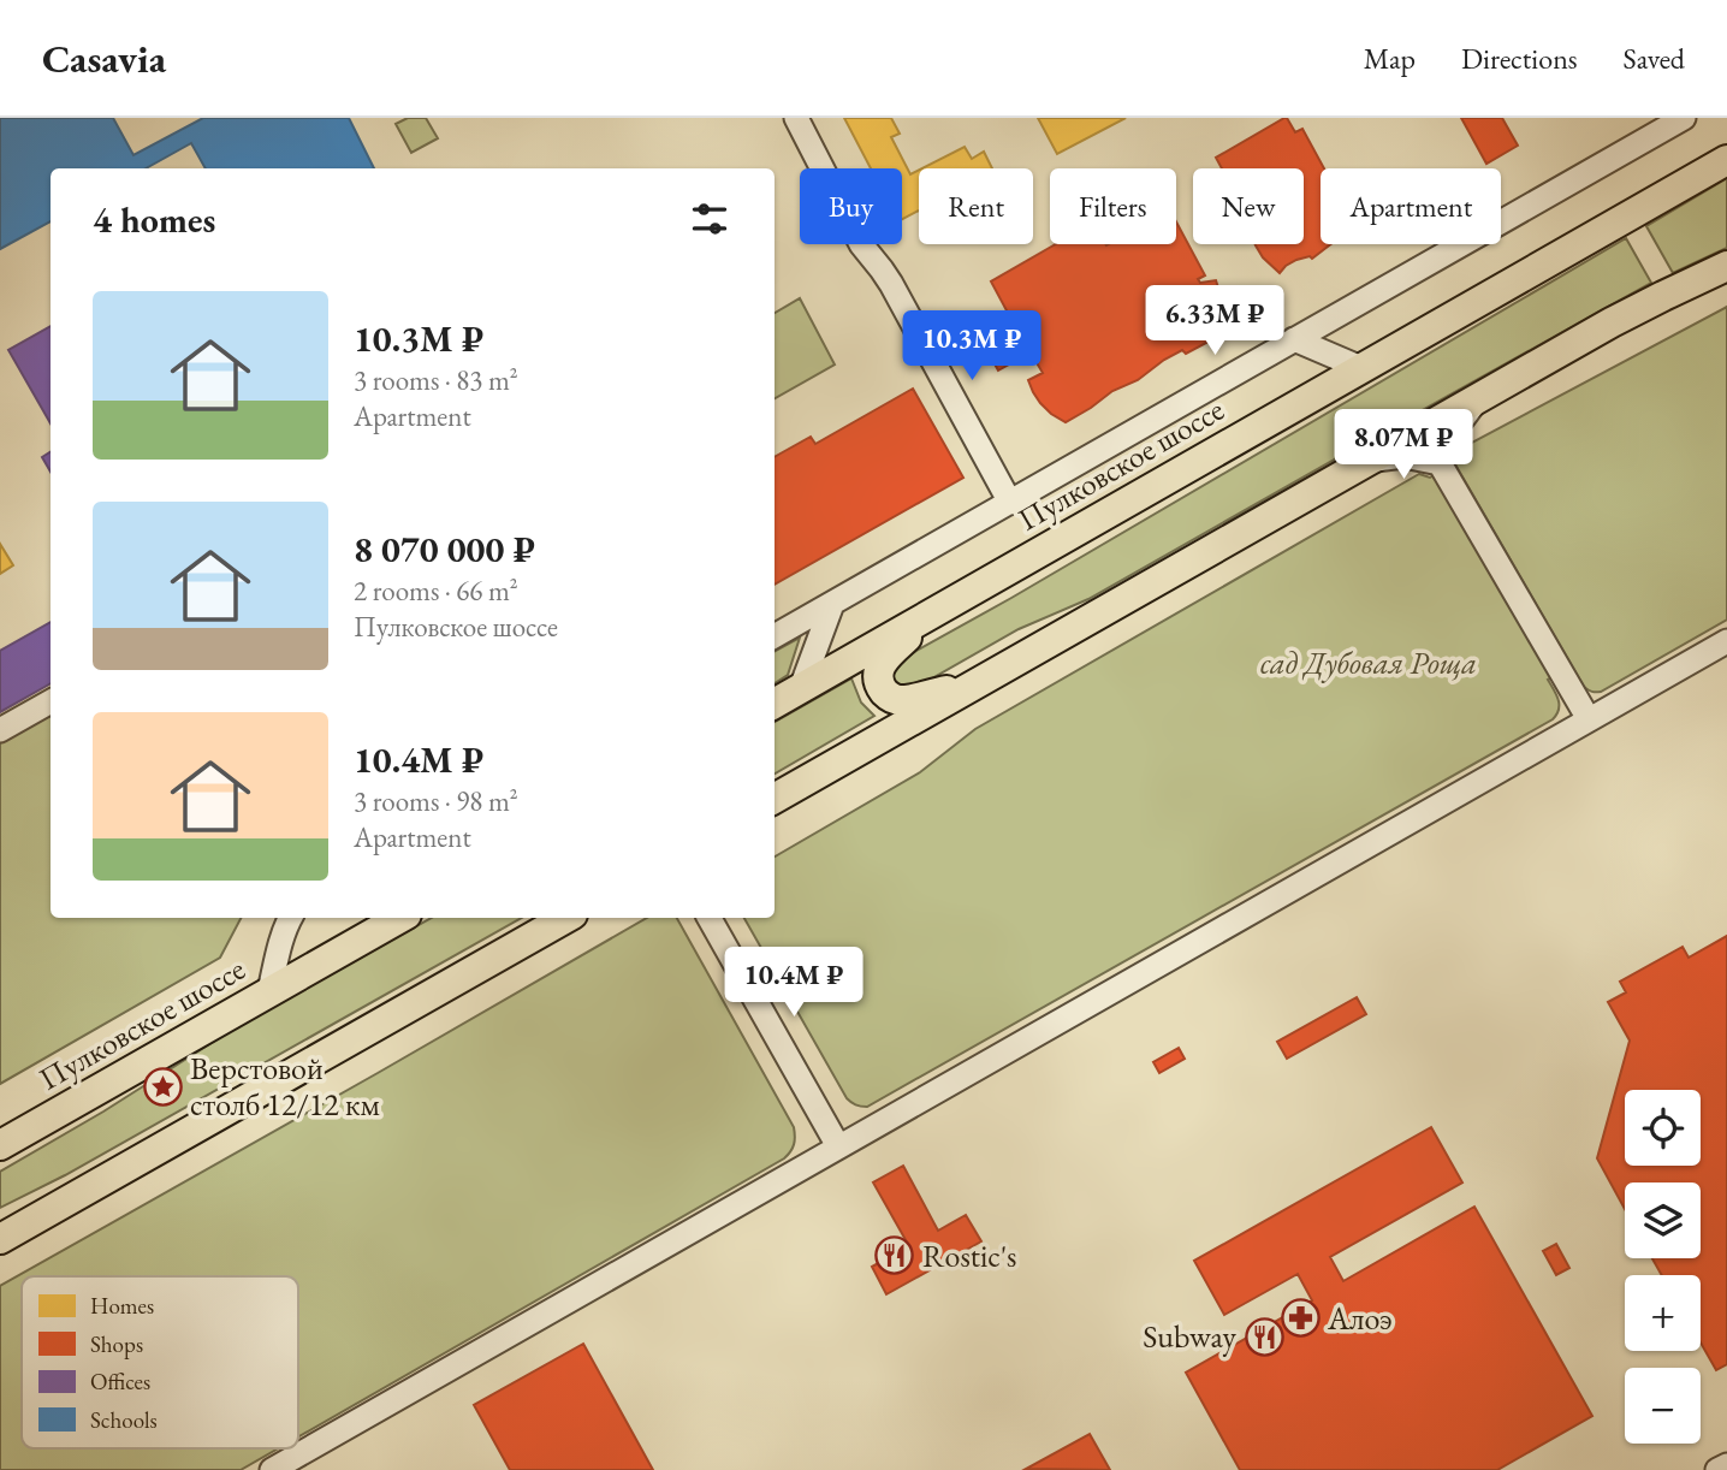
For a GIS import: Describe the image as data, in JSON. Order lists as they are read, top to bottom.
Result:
{
  "streets": {
    "main road": ["Пулковское шоссе"]
  },
  "parks": ["сад Дубовая Роща"],
  "places": {
    "place": ["Верстовой столб 12/12 км"],
    "restaurant": ["Rostic's", "Subway"],
    "pharmacy": ["Алоэ"]
  },
  "legend": [
    "Homes",
    "Shops",
    "Offices",
    "Schools"
  ],
  "page": {
    "header": "Casavia",
    "nav": ["Map", "Directions", "Saved"],
    "chip": [
      "Buy",
      "Rent",
      "Filters",
      "New",
      "Apartment"
    ],
    "heading": "4 homes",
    "list": [
      {
        "name": "10.3M ₽",
        "note": "3 rooms · 83 m² · Apartment"
      },
      {
        "name": "8 070 000 ₽",
        "note": "2 rooms · 66 m² · Пулковское шоссе"
      },
      {
        "name": "10.4M ₽",
        "note": "3 rooms · 98 m² · Apartment"
      }
    ],
    "price": [
      "6.33M ₽",
      "10.3M ₽",
      "8.07M ₽",
      "10.4M ₽"
    ],
    "map_buttons": ["+", "−"]
  }
}
